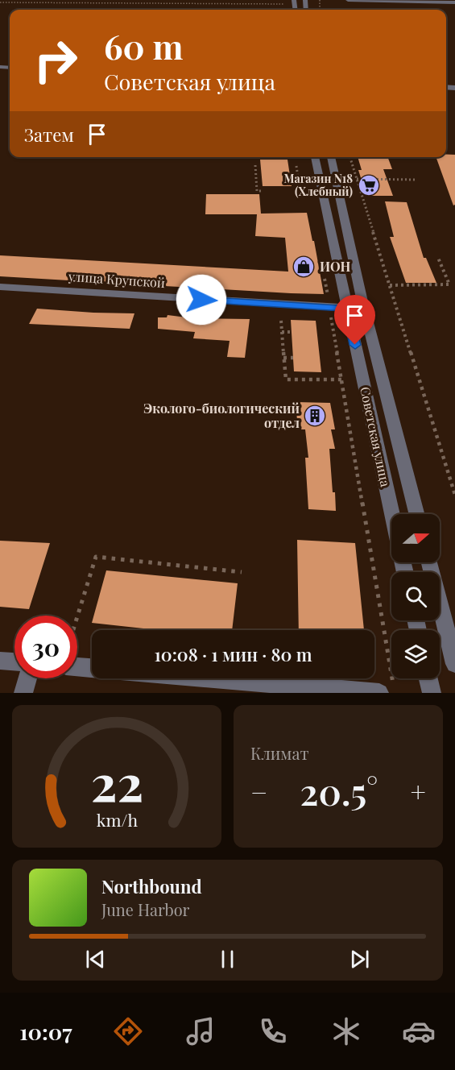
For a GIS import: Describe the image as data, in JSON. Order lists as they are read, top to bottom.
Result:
{
  "streets": {
    "street": ["улица Крупской", "Советская улица"]
  },
  "crossings": [
    ["улица Крупской", "Советская улица"]
  ],
  "places": {
    "supermarket": ["Магазин N18 (Хлебный)"],
    "shop": ["ИОН"],
    "building": ["Эколого-биологический отдел"]
  },
  "north": "right",
  "page": {
    "turn": ["60 m", "Советская улица"],
    "then": "Затем",
    "limit": "30",
    "trip": "10:08 · 1 мин · 80 m",
    "tile": "Климат",
    "heat": ["−", "20.5°", "+"],
    "song": ["Northbound", "June Harbor"],
    "tabs": "10:07",
    "gauge": ["22", "km/h"]
  }
}
